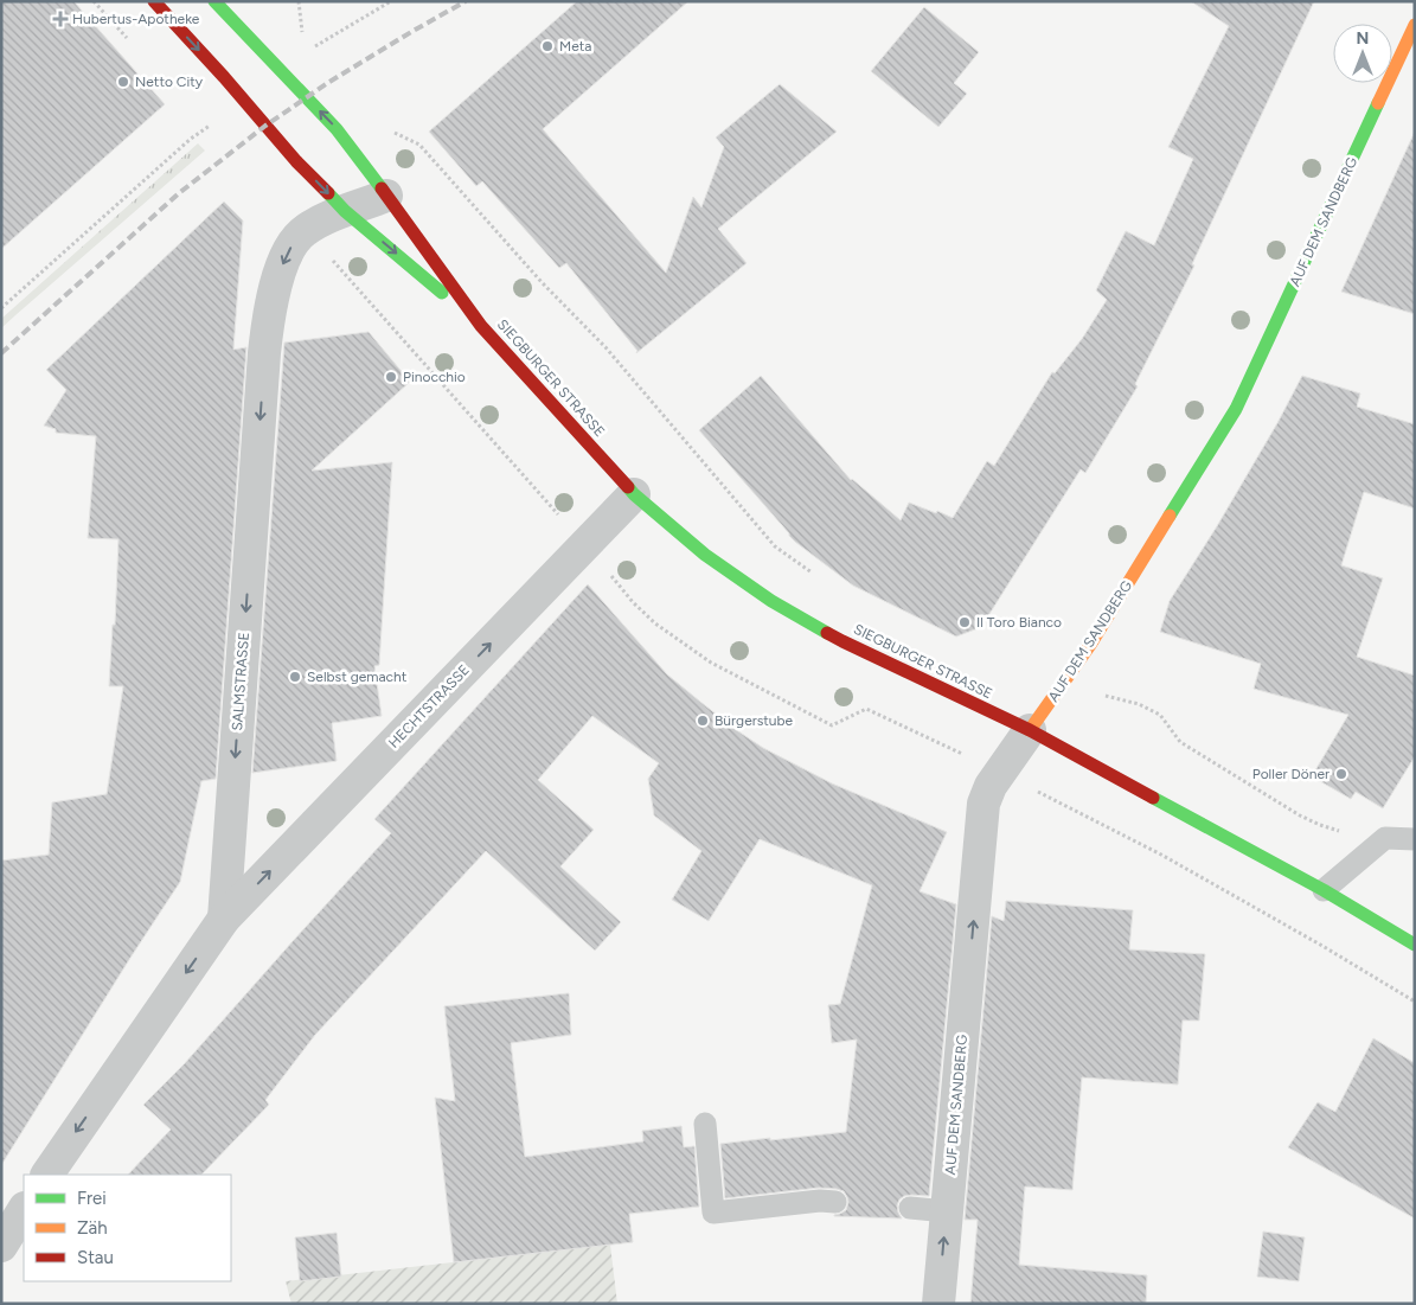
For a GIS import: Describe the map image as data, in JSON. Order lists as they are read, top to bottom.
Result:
{
  "streets": {
    "main road": ["AUF DEM SANDBERG", "SIEGBURGER STRASSE"],
    "street": ["SALMSTRASSE", "HECHTSTRASSE"]
  },
  "crossings": [
    ["AUF DEM SANDBERG", "SIEGBURGER STRASSE"],
    ["SIEGBURGER STRASSE", "SALMSTRASSE"],
    ["SIEGBURGER STRASSE", "HECHTSTRASSE"],
    ["SALMSTRASSE", "HECHTSTRASSE"]
  ],
  "one_way": ["AUF DEM SANDBERG", "SALMSTRASSE", "HECHTSTRASSE"],
  "places": {
    "health": ["Hubertus-Apotheke"],
    "other": [
      "Meta",
      "Netto City",
      "Pinocchio",
      "Il Toro Bianco",
      "Selbst gemacht",
      "Bürgerstube",
      "Poller Döner"
    ]
  },
  "legend": ["Frei", "Zäh", "Stau"],
  "north": "top"
}
